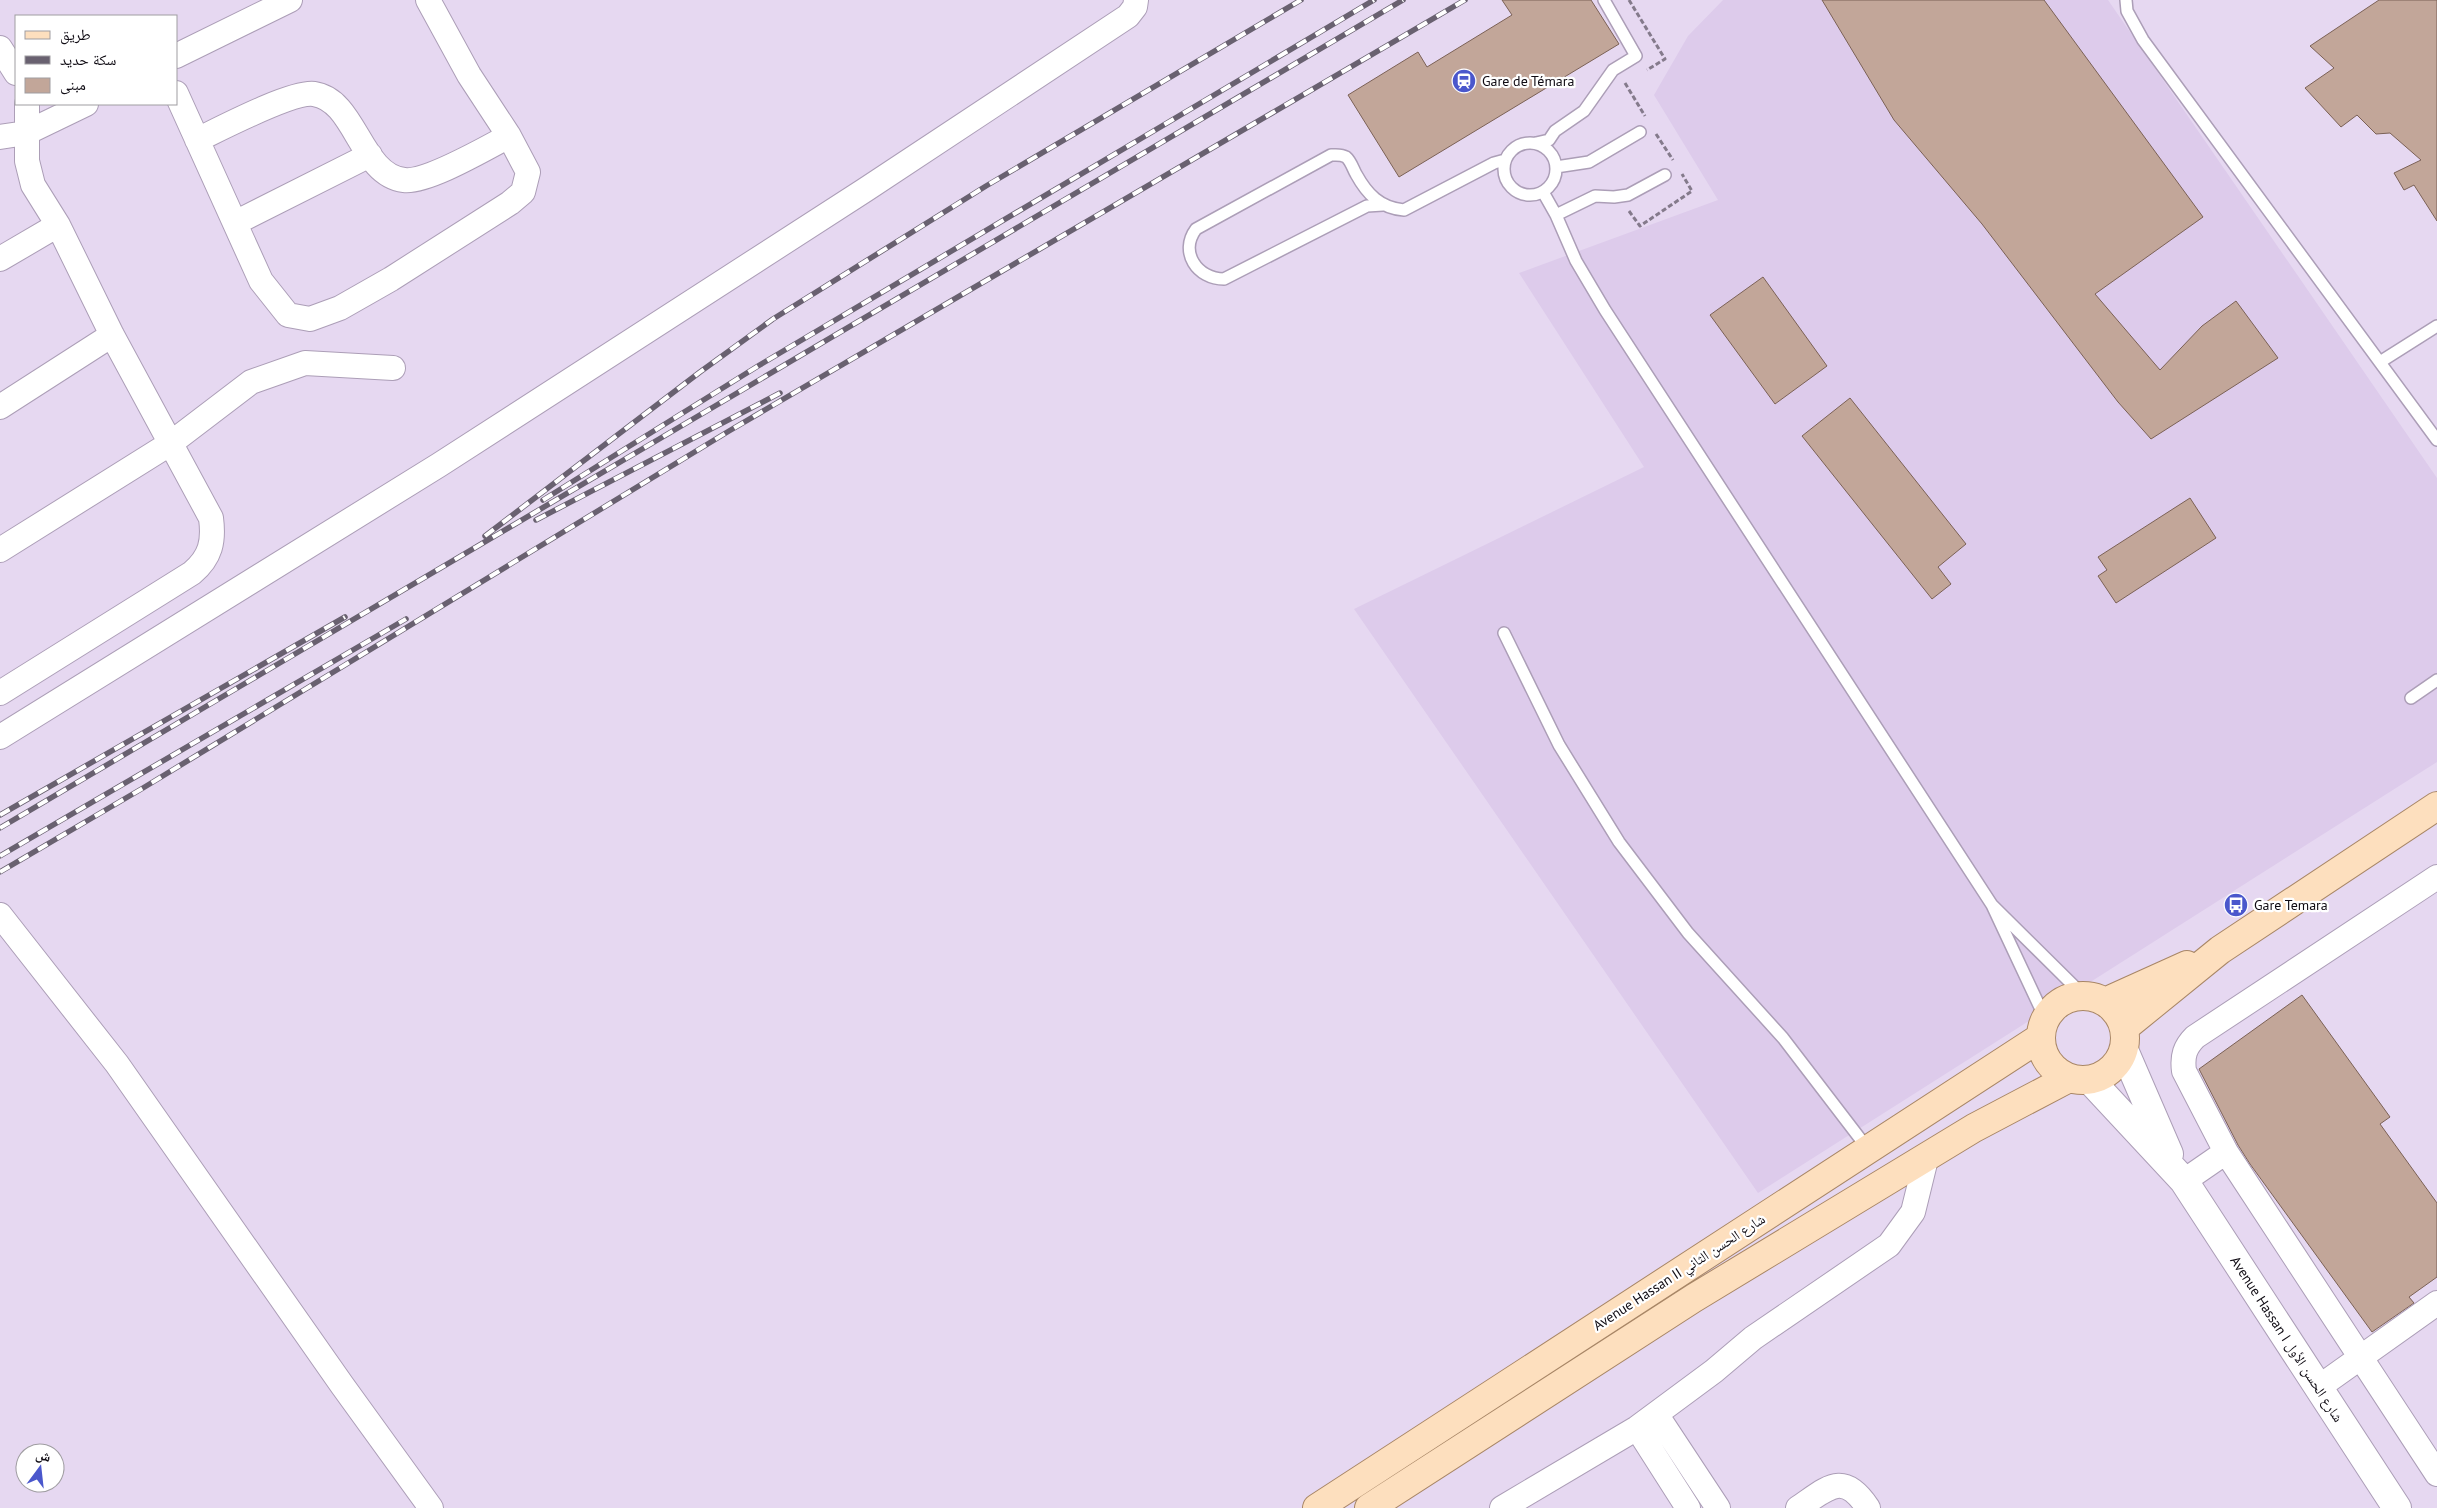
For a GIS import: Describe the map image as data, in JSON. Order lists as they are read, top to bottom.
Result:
{
  "streets": {
    "main road": ["Avenue Hassan II شارع الحسن الثاني", "Avenue Hassan I شارع الحسن الأول"]
  },
  "crossings": [
    ["Avenue Hassan II شارع الحسن الثاني", "Avenue Hassan I شارع الحسن الأول"]
  ],
  "places": {
    "station": ["Gare de Témara"],
    "bus stop": ["Gare Temara"]
  },
  "legend": ["طريق", "سكة حديد", "مبنى"],
  "north": "top"
}
